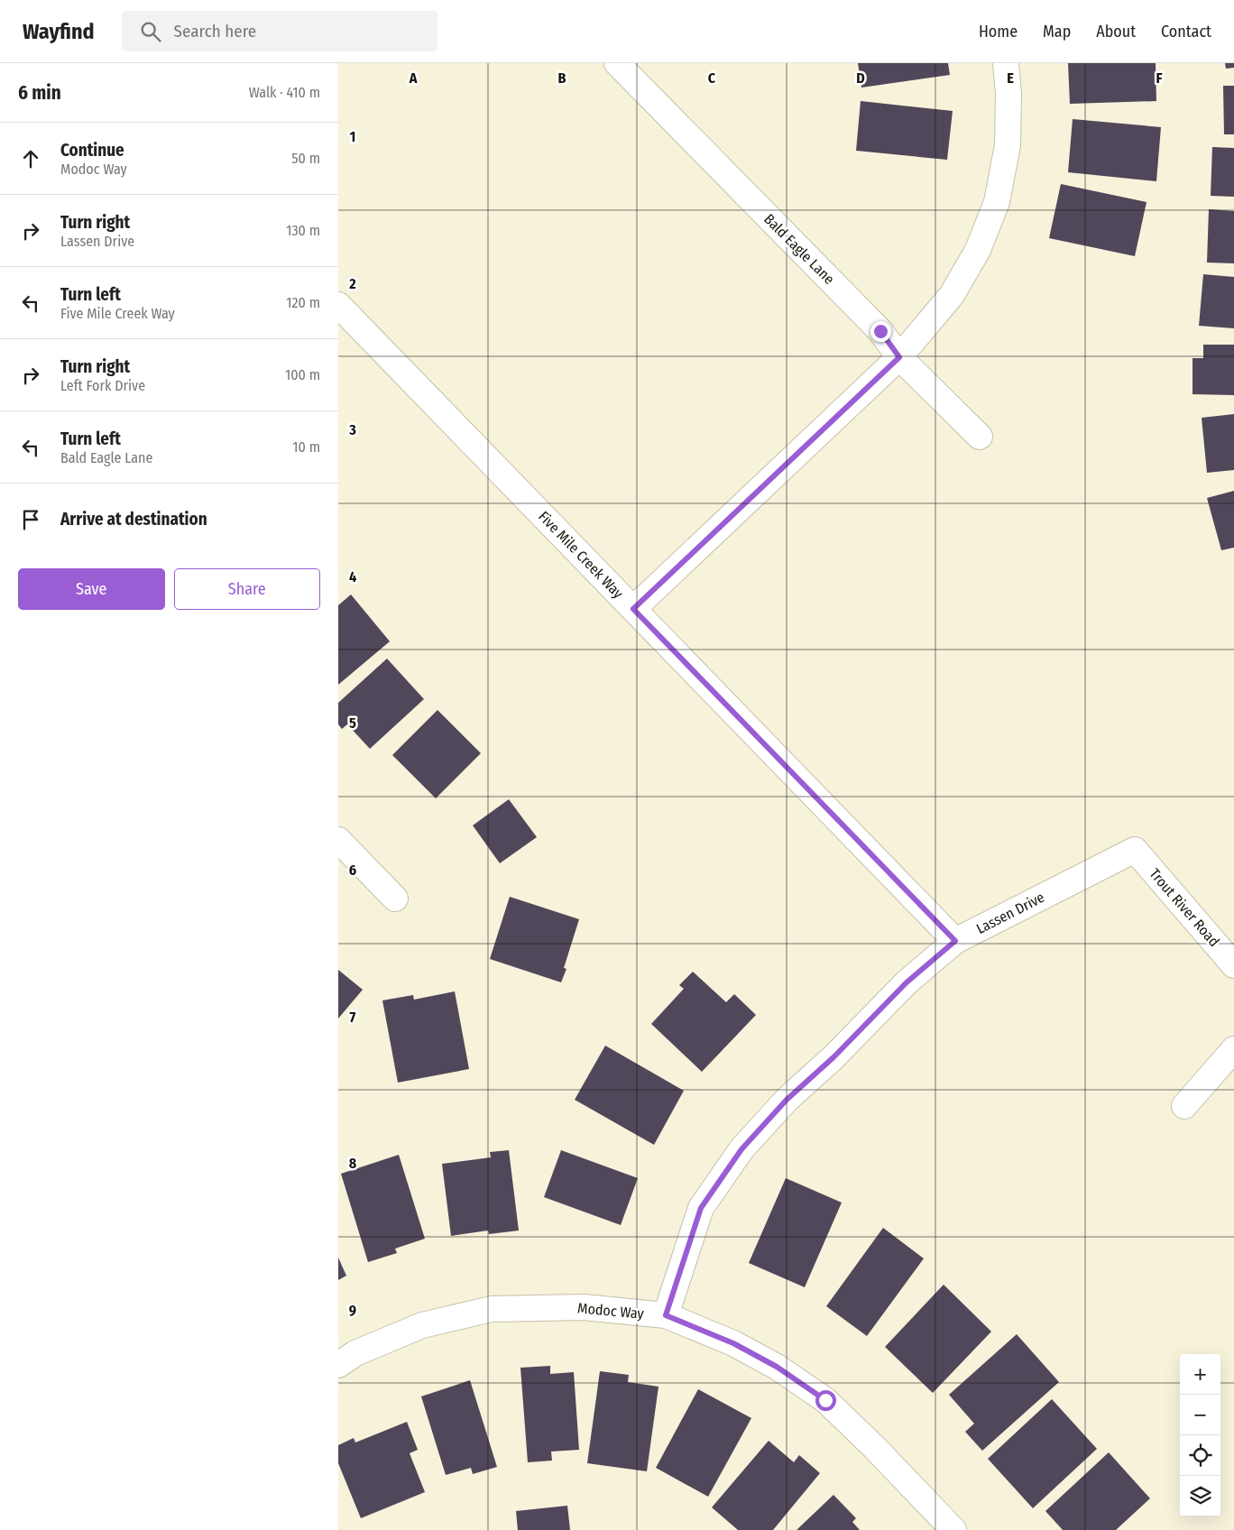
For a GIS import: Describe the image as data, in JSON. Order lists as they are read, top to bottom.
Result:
{
  "streets": {
    "street": [
      "Bald Eagle Lane",
      "Five Mile Creek Way",
      "Trout River Road",
      "Lassen Drive",
      "Modoc Way"
    ]
  },
  "crossings": [
    ["Five Mile Creek Way", "Lassen Drive"],
    ["Trout River Road", "Lassen Drive"],
    ["Lassen Drive", "Modoc Way"]
  ],
  "page": {
    "header": "Wayfind",
    "search": "Search here",
    "nav": [
      "Home",
      "Map",
      "About",
      "Contact"
    ],
    "heading": ["6 min", "Walk · 410 m"],
    "list": [
      ["Continue", "Modoc Way", "50 m"],
      ["Turn right", "Lassen Drive", "130 m"],
      ["Turn left", "Five Mile Creek Way", "120 m"],
      ["Turn right", "Left Fork Drive", "100 m"],
      ["Turn left", "Bald Eagle Lane", "10 m"],
      "Arrive at destination"
    ],
    "buttons": ["Save", "Share"],
    "map_buttons": ["+", "−"]
  },
  "grid": {
    "columns": [
      "A",
      "B",
      "C",
      "D",
      "E",
      "F"
    ],
    "rows": [
      "1",
      "2",
      "3",
      "4",
      "5",
      "6",
      "7",
      "8",
      "9"
    ]
  }
}
